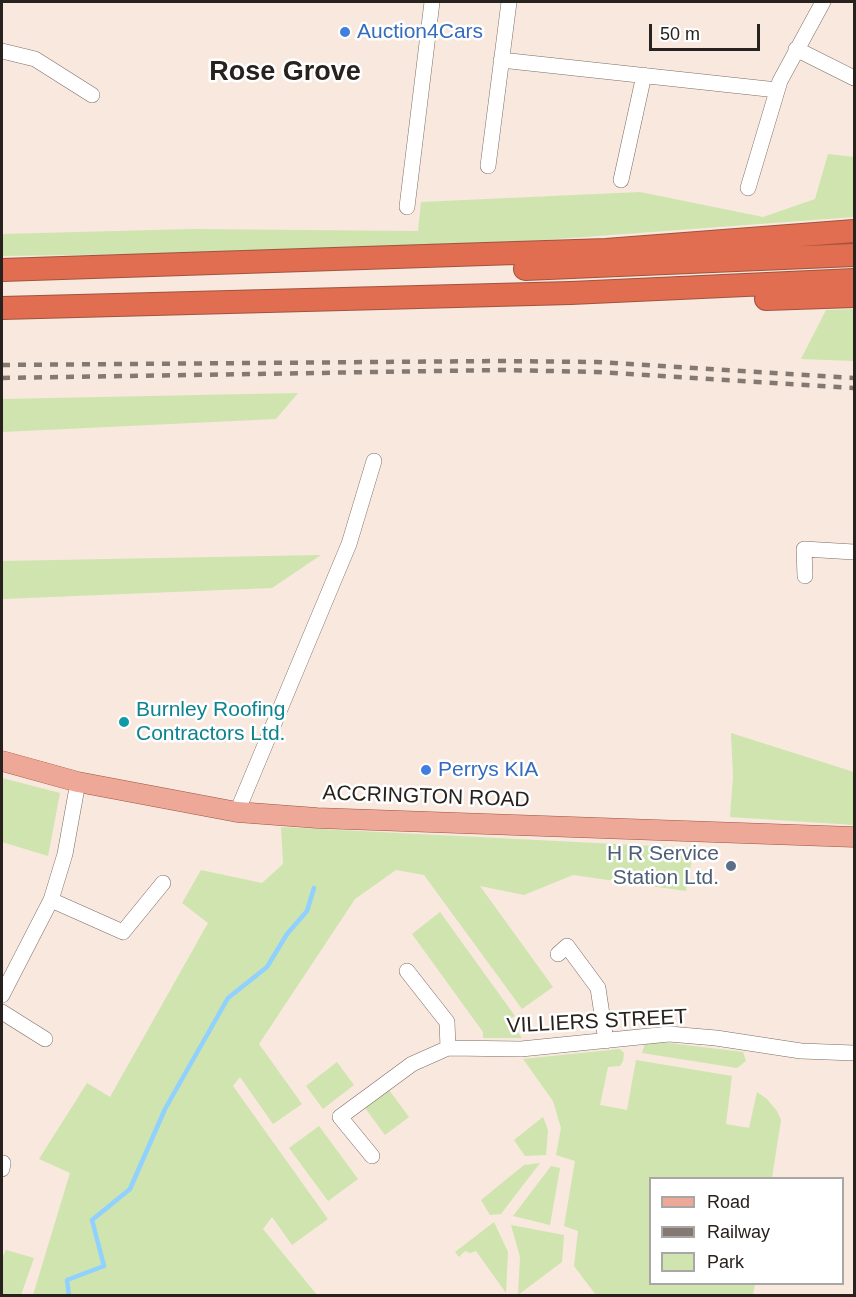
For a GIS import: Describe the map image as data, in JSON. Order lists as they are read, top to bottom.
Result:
{
  "streets": {
    "main road": ["ACCRINGTON ROAD"],
    "street": ["VILLIERS STREET"]
  },
  "districts": ["Rose Grove"],
  "places": [
    "Auction4Cars",
    "Burnley Roofing Contractors Ltd.",
    "Perrys KIA",
    "H R Service Station Ltd."
  ],
  "legend": ["Road", "Railway", "Park"],
  "scale_bar": "50 m"
}
